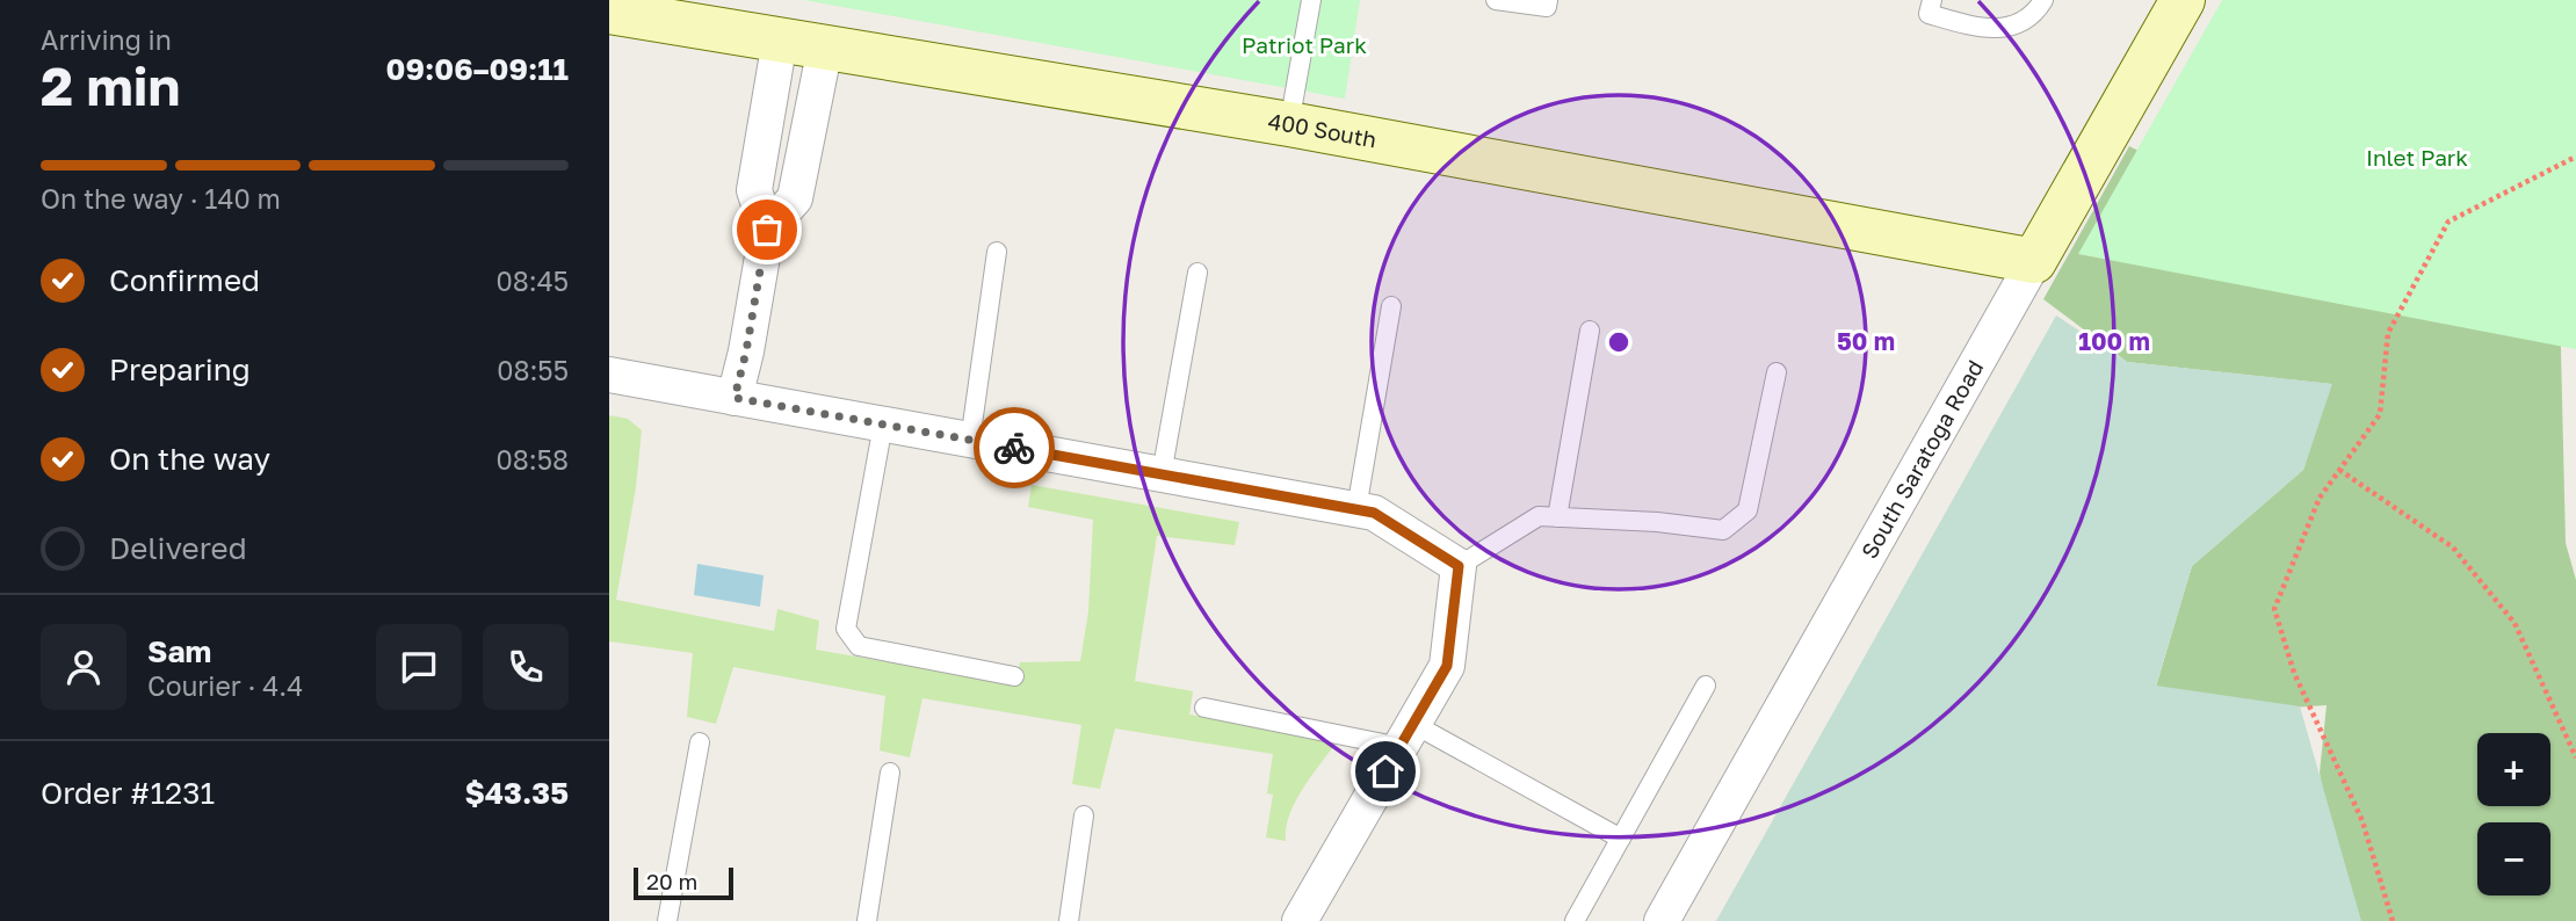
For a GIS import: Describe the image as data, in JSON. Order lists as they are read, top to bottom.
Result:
{
  "streets": {
    "street": ["400 South", "South Saratoga Road"]
  },
  "crossings": [
    ["400 South", "South Saratoga Road"]
  ],
  "parks": ["Patriot Park", "Inlet Park"],
  "scale_bar": "20 m",
  "page": {
    "heading": ["2 min", "Arriving in", "09:06–09:11"],
    "panel": [
      "Sam",
      "Courier · 4.4",
      "Order #1231",
      "$43.35"
    ],
    "bar": "On the way · 140 m",
    "list": [
      ["Confirmed", "08:45"],
      ["Preparing", "08:55"],
      ["On the way", "08:58"],
      "Delivered"
    ],
    "map_buttons": ["+", "−"],
    "scale": "20 m"
  },
  "rings": ["50 m", "100 m"]
}
